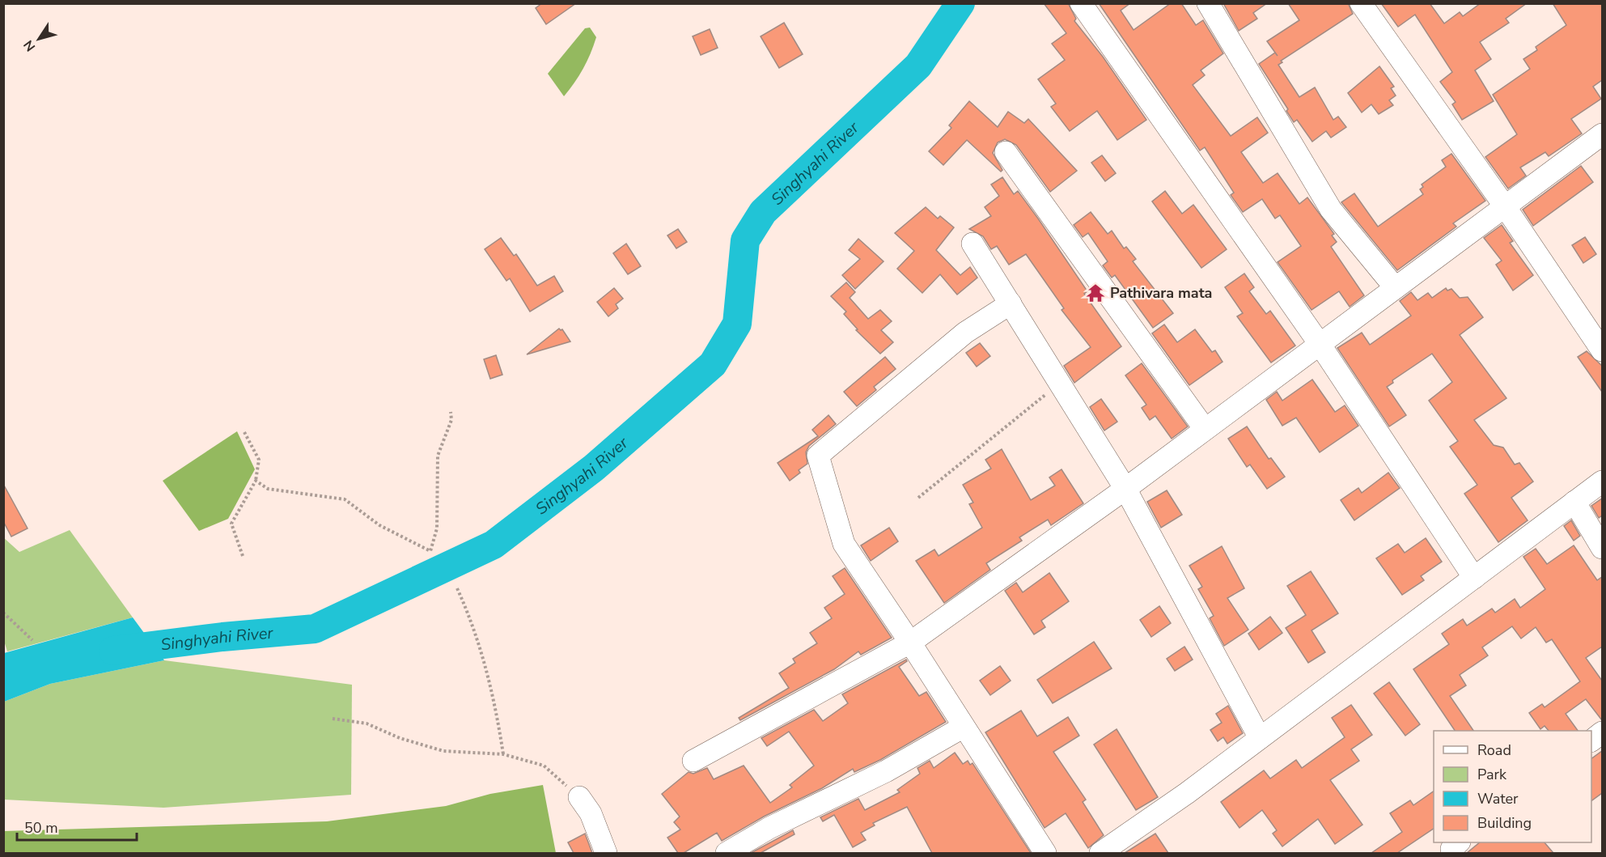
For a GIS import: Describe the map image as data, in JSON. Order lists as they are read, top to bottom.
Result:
{
  "water": ["Singhyahi River"],
  "places": {
    "temple": ["Pathivara mata"]
  },
  "legend": [
    "Road",
    "Park",
    "Water",
    "Building"
  ],
  "scale_bar": "50 m",
  "north": "bottom left"
}
